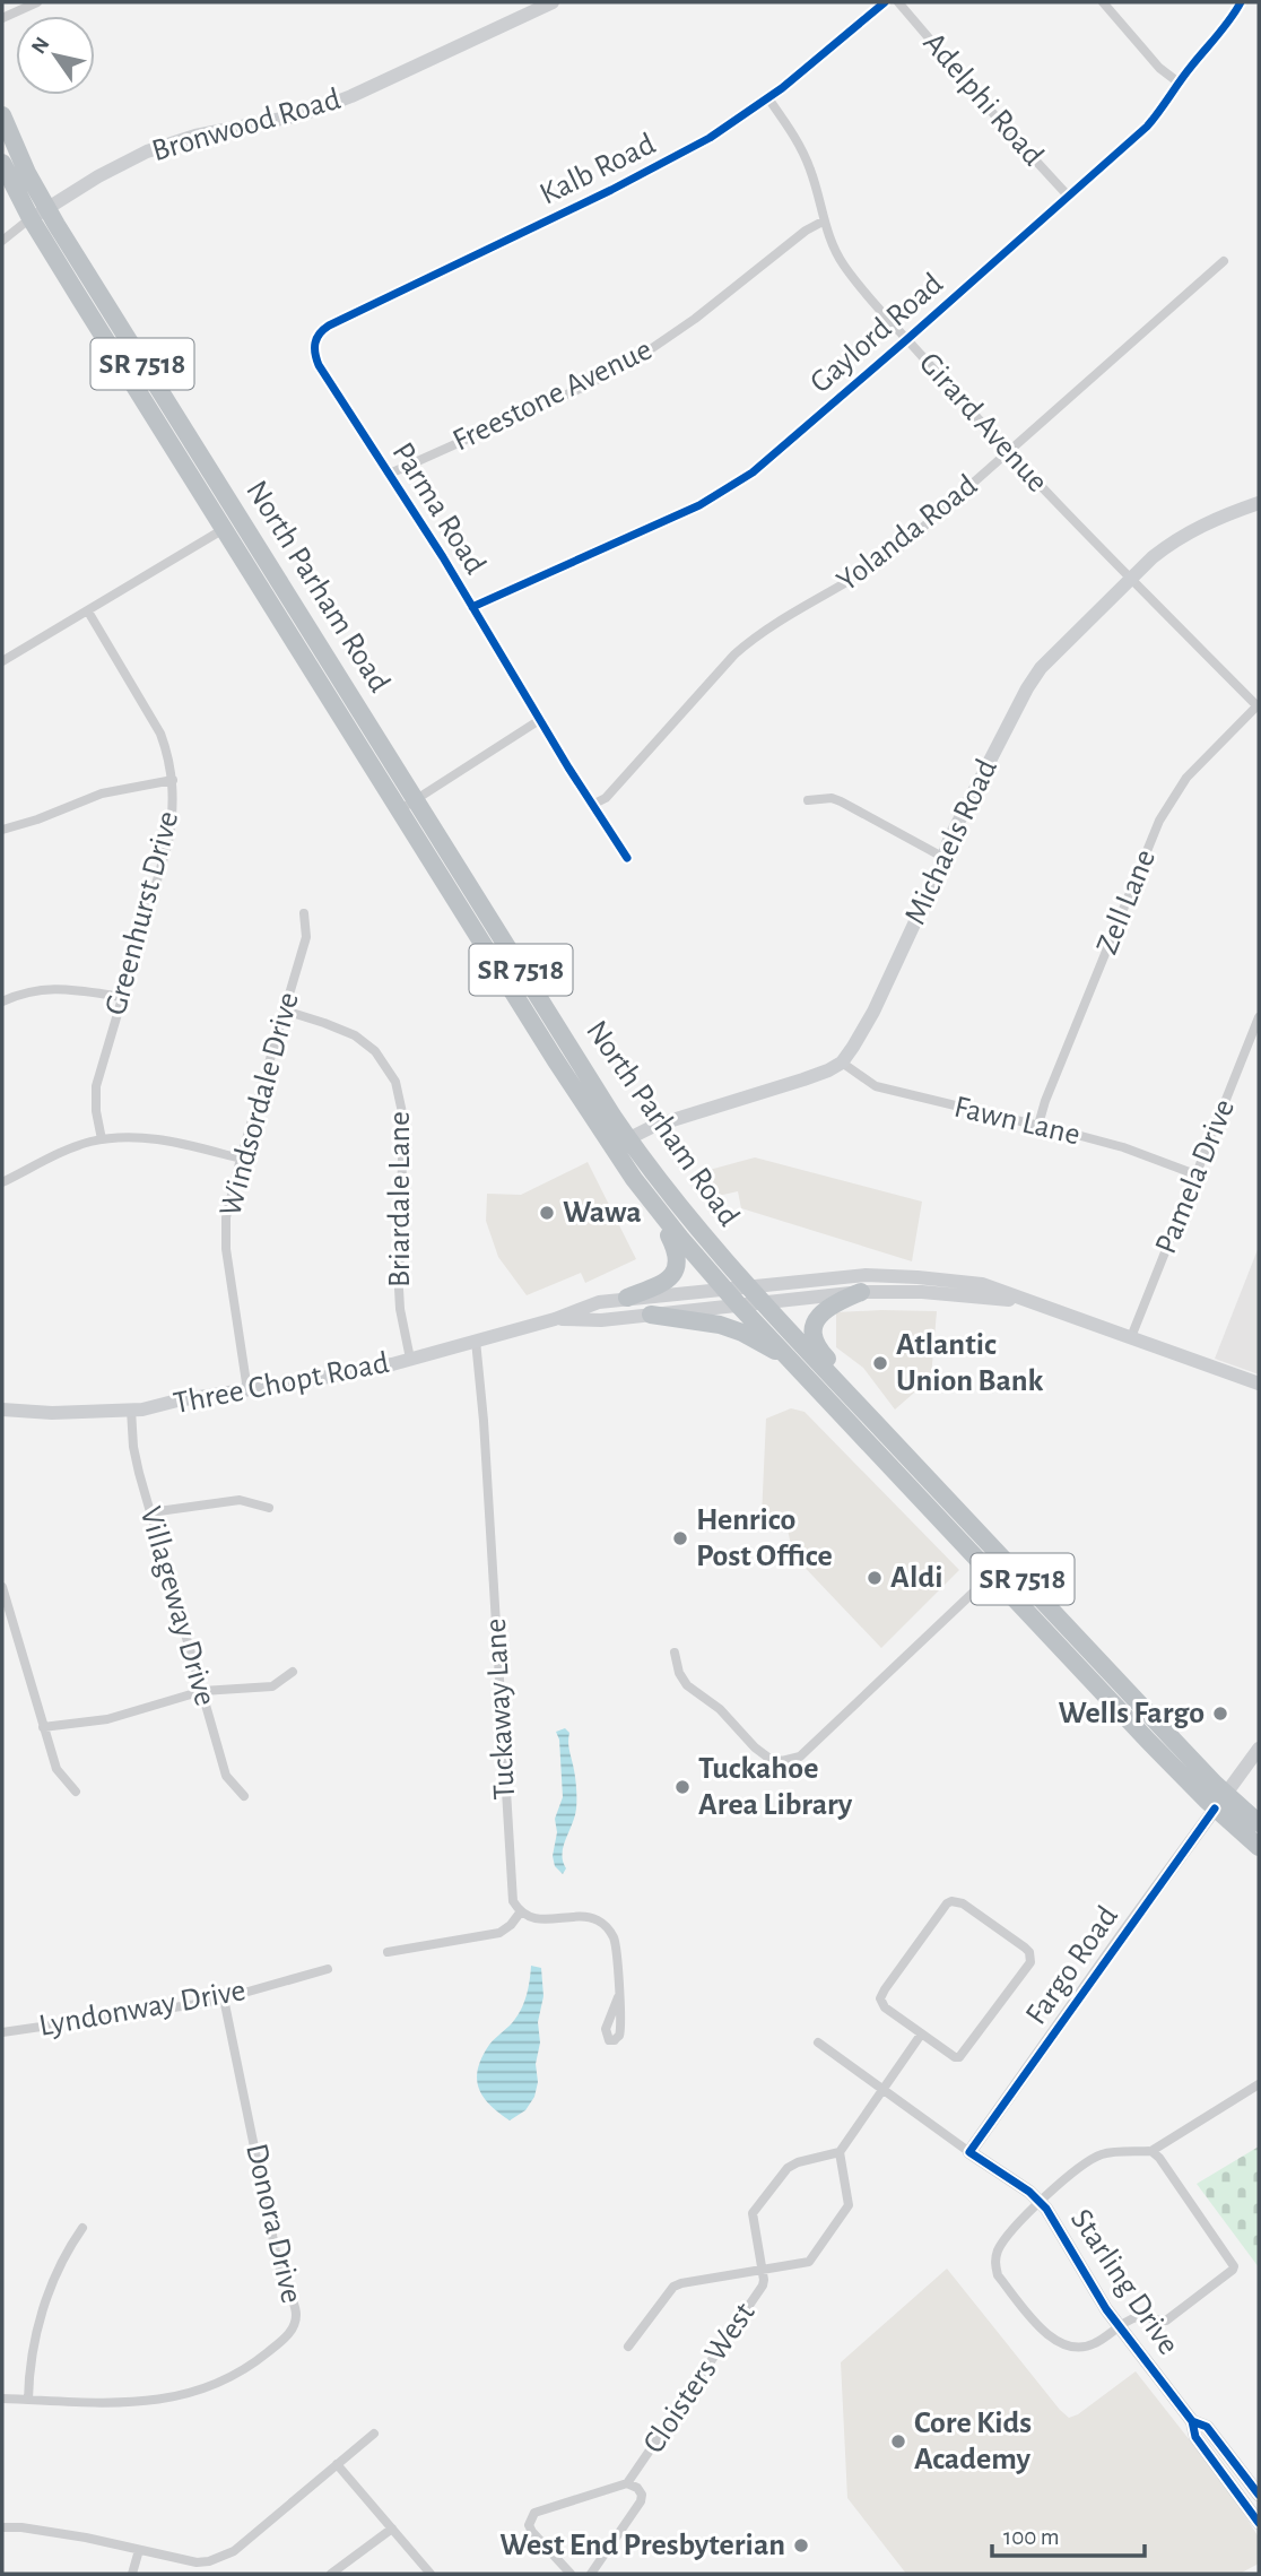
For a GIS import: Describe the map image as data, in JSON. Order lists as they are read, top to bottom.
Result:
{
  "streets": {
    "highway": ["SR 7518", "North Parham Road"],
    "street": [
      "Adelphi Road",
      "Bronwood Road",
      "Kalb Road",
      "Gaylord Road",
      "Freestone Avenue",
      "Girard Avenue",
      "Parma Road",
      "Yolanda Road",
      "Michaels Road",
      "Zell Lane",
      "Greenhurst Drive",
      "Windsordale Drive",
      "Fawn Lane",
      "Pamela Drive",
      "Briardale Lane",
      "Three Chopt Road",
      "Villageway Drive",
      "Tuckaway Lane",
      "Fargo Road",
      "Lyndonway Drive",
      "Donora Drive",
      "Starling Drive",
      "Cloisters West"
    ]
  },
  "crossings": [
    ["Adelphi Road", "Gaylord Road"],
    ["Bronwood Road", "North Parham Road"],
    ["Kalb Road", "Girard Avenue"],
    ["Kalb Road", "Parma Road"],
    ["Gaylord Road", "Girard Avenue"],
    ["Gaylord Road", "Parma Road"],
    ["Freestone Avenue", "Girard Avenue"],
    ["Freestone Avenue", "Parma Road"],
    ["Girard Avenue", "Yolanda Road"],
    ["Girard Avenue", "Michaels Road"],
    ["Girard Avenue", "Zell Lane"],
    ["Parma Road", "Yolanda Road"],
    ["North Parham Road", "Three Chopt Road"],
    ["North Parham Road", "Fargo Road"],
    ["Michaels Road", "Fawn Lane"],
    ["Zell Lane", "Fawn Lane"],
    ["Windsordale Drive", "Briardale Lane"],
    ["Windsordale Drive", "Three Chopt Road"],
    ["Fawn Lane", "Pamela Drive"],
    ["Pamela Drive", "Three Chopt Road"],
    ["Briardale Lane", "Three Chopt Road"],
    ["Three Chopt Road", "Villageway Drive"],
    ["Three Chopt Road", "Tuckaway Lane"],
    ["Fargo Road", "Starling Drive"],
    ["Lyndonway Drive", "Donora Drive"]
  ],
  "places": [
    "Wawa",
    "Atlantic Union Bank",
    "Henrico Post Office",
    "Aldi",
    "Wells Fargo",
    "Tuckahoe Area Library",
    "Core Kids Academy",
    "West End Presbyterian"
  ],
  "scale_bar": "100 m",
  "north": "top left"
}
